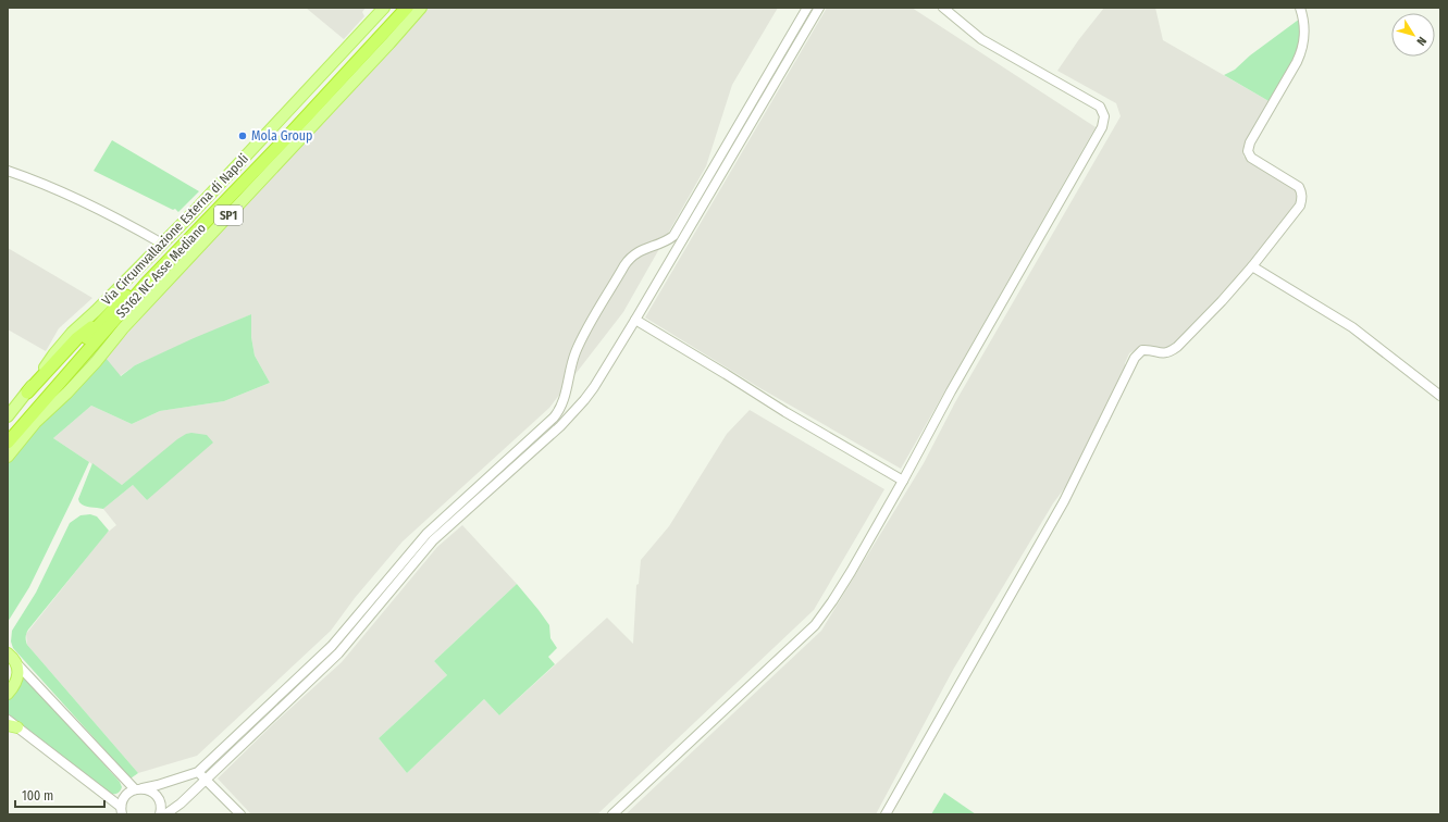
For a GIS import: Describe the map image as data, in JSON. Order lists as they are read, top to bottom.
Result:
{
  "streets": {
    "highway": ["SS162 NC Asse Mediano"],
    "main road": ["SP1", "Via Circumvallazione Esterna di Napoli"]
  },
  "places": ["Mola Group"],
  "scale_bar": "100 m",
  "north": "bottom right"
}
